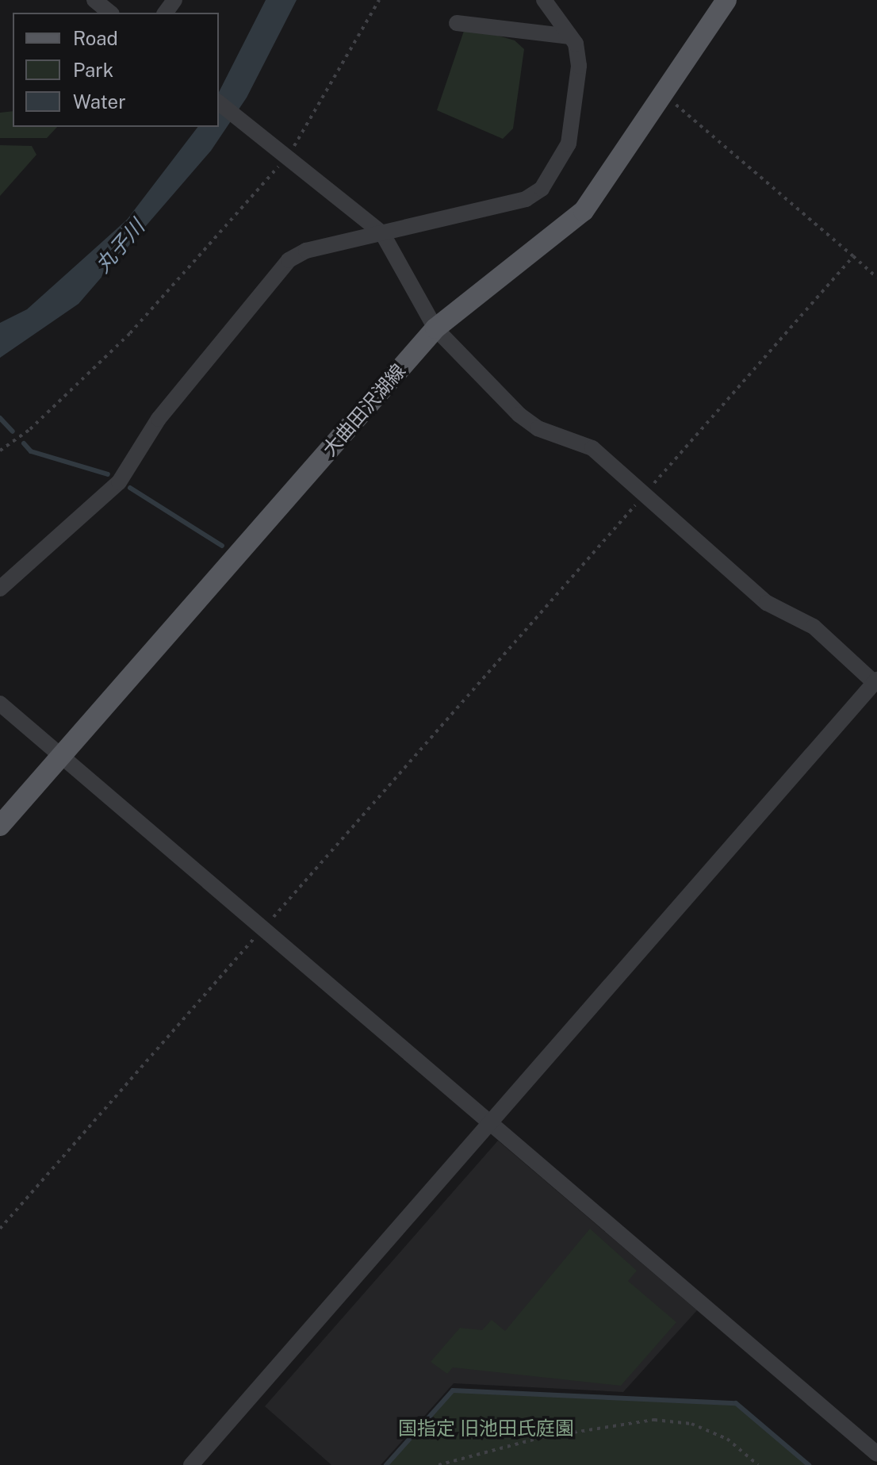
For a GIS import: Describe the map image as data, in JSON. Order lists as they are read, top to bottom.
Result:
{
  "streets": {
    "main road": ["大曲田沢湖線"]
  },
  "water": ["丸子川"],
  "parks": ["国指定 旧池田氏庭園"],
  "legend": ["Road", "Park", "Water"]
}
